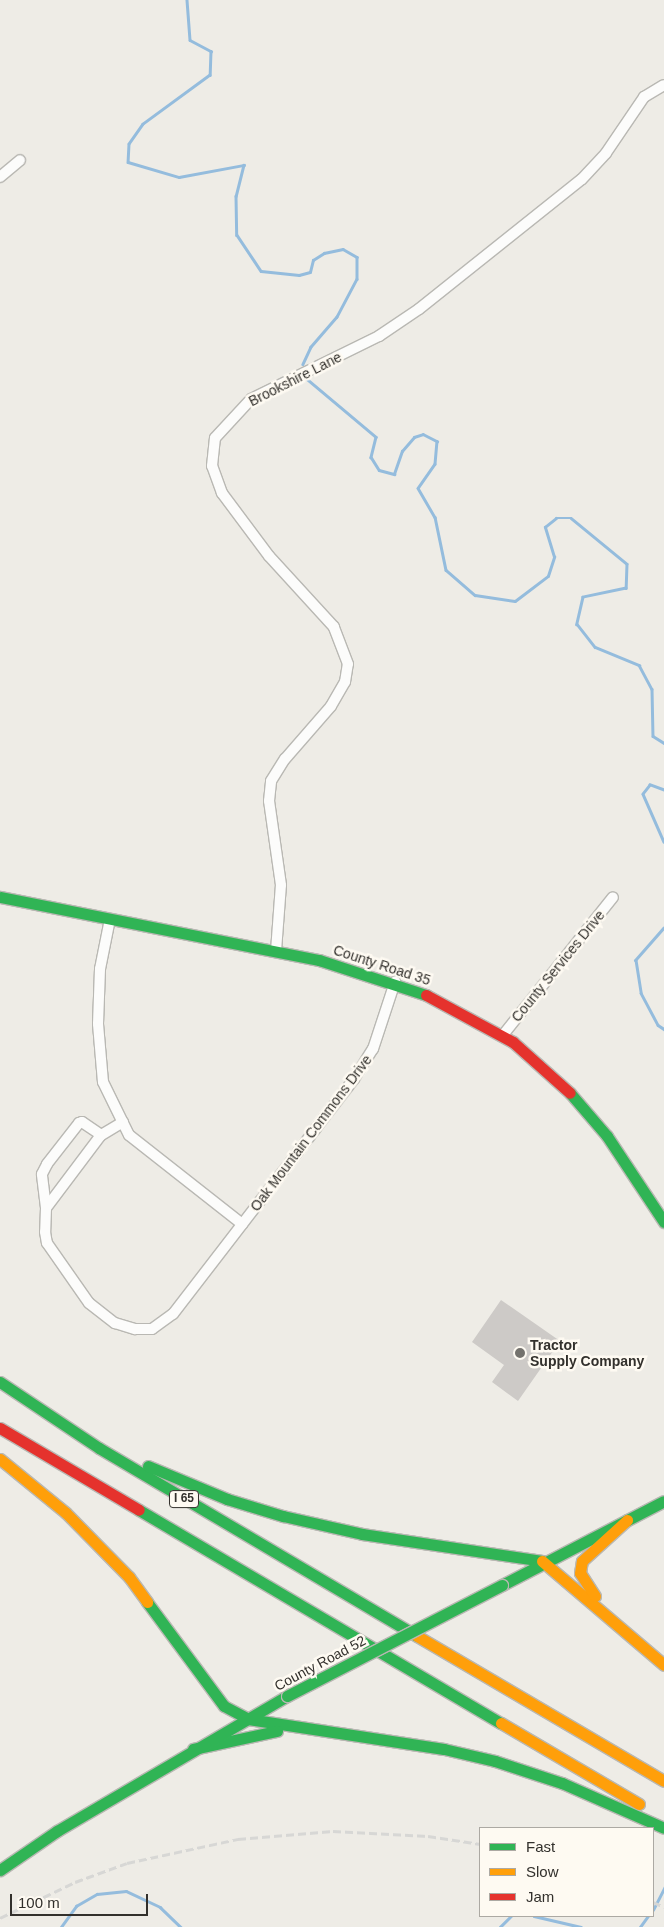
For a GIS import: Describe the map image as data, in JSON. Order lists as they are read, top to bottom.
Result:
{
  "streets": {
    "main road": ["County Road 35", "I 65", "County Road 52"],
    "street": ["Brookshire Lane", "County Services Drive", "Oak Mountain Commons Drive"]
  },
  "crossings": [
    ["Brookshire Lane", "County Road 35"],
    ["County Road 35", "County Services Drive"],
    ["County Road 35", "Oak Mountain Commons Drive"]
  ],
  "places": ["Tractor Supply Company"],
  "legend": ["Fast", "Slow", "Jam"],
  "scale_bar": "100 m"
}
